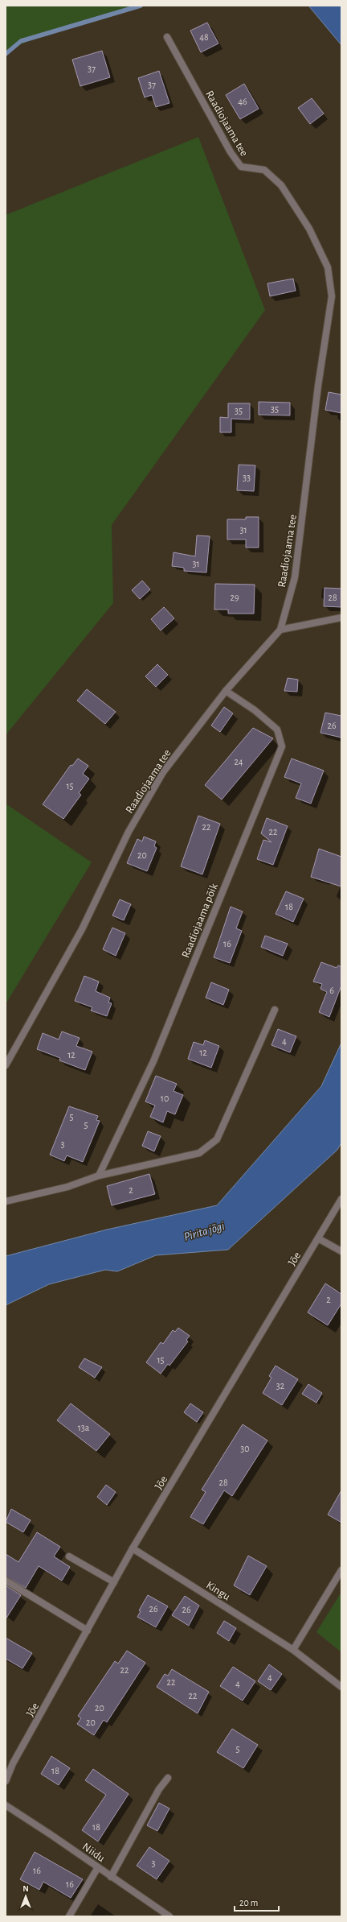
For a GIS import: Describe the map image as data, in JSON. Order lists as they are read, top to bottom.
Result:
{
  "streets": {
    "street": [
      "Raadiojaama tee",
      "Raadiojaama põik",
      "Jõe",
      "Kingu",
      "Niidu"
    ]
  },
  "crossings": [
    ["Raadiojaama tee", "Raadiojaama põik"],
    ["Jõe", "Kingu"]
  ],
  "water": ["Pirita jõgi"],
  "house_numbers": [
    "48",
    "37",
    "37",
    "46",
    "35",
    "35",
    "33",
    "31",
    "31",
    "29",
    "28",
    "26",
    "24",
    "15",
    "22",
    "22",
    "20",
    "18",
    "16",
    "6",
    "4",
    "12",
    "12",
    "10",
    "5",
    "5",
    "3",
    "2",
    "2",
    "15",
    "32",
    "13a",
    "30",
    "28",
    "26",
    "26",
    "22",
    "4",
    "22",
    "4",
    "22",
    "20",
    "20",
    "5",
    "18",
    "18",
    "3",
    "16",
    "16"
  ],
  "scale_bar": "20 m",
  "north": "top"
}
